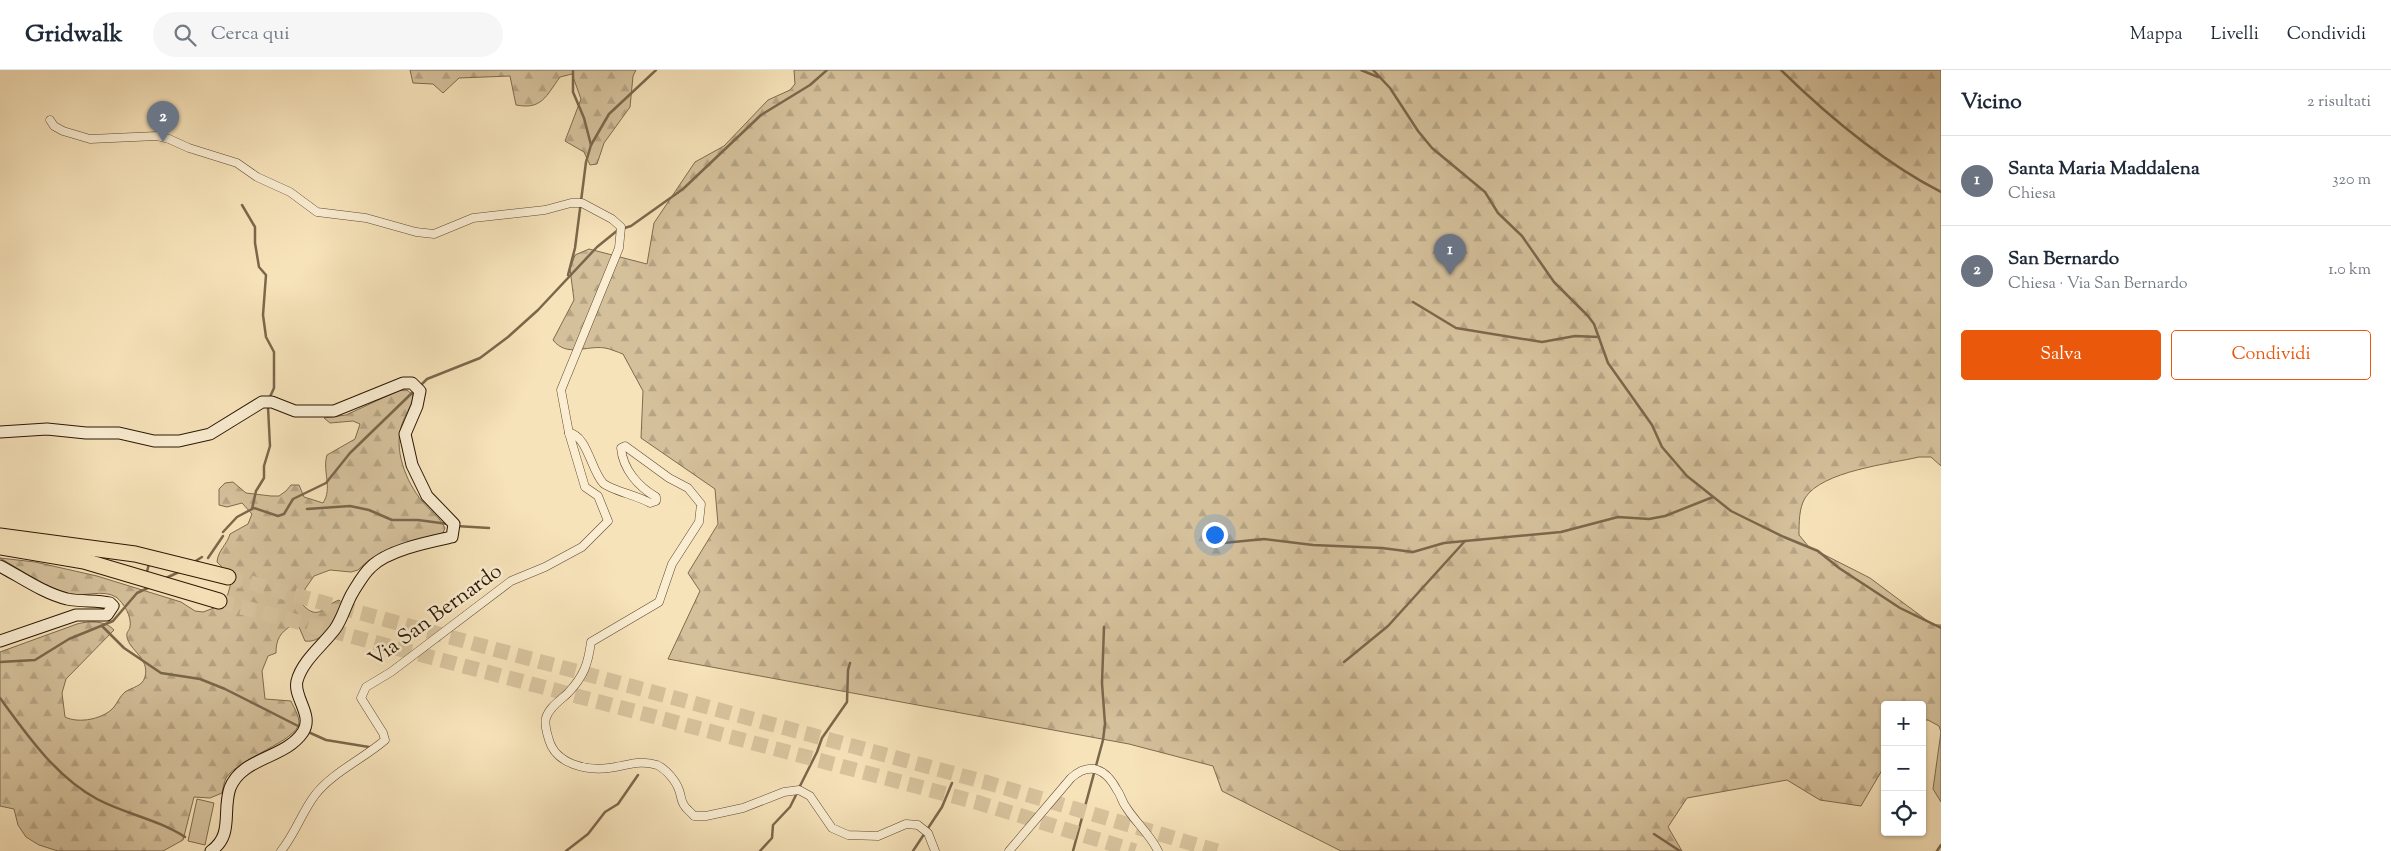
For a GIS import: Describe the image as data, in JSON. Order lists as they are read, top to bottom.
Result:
{
  "streets": {
    "street": ["Via San Bernardo"]
  },
  "page": {
    "header": "Gridwalk",
    "search": "Cerca qui",
    "nav": ["Mappa", "Livelli", "Condividi"],
    "heading": ["Vicino", "2 risultati"],
    "pins": ["2", "1"],
    "list": [
      {
        "mark": "1",
        "name": "Santa Maria Maddalena",
        "note": "Chiesa",
        "value": "320 m"
      },
      {
        "mark": "2",
        "name": "San Bernardo",
        "note": "Chiesa · Via San Bernardo",
        "value": "1.0 km"
      }
    ],
    "buttons": ["Salva", "Condividi"],
    "map_buttons": ["+", "−"]
  }
}
